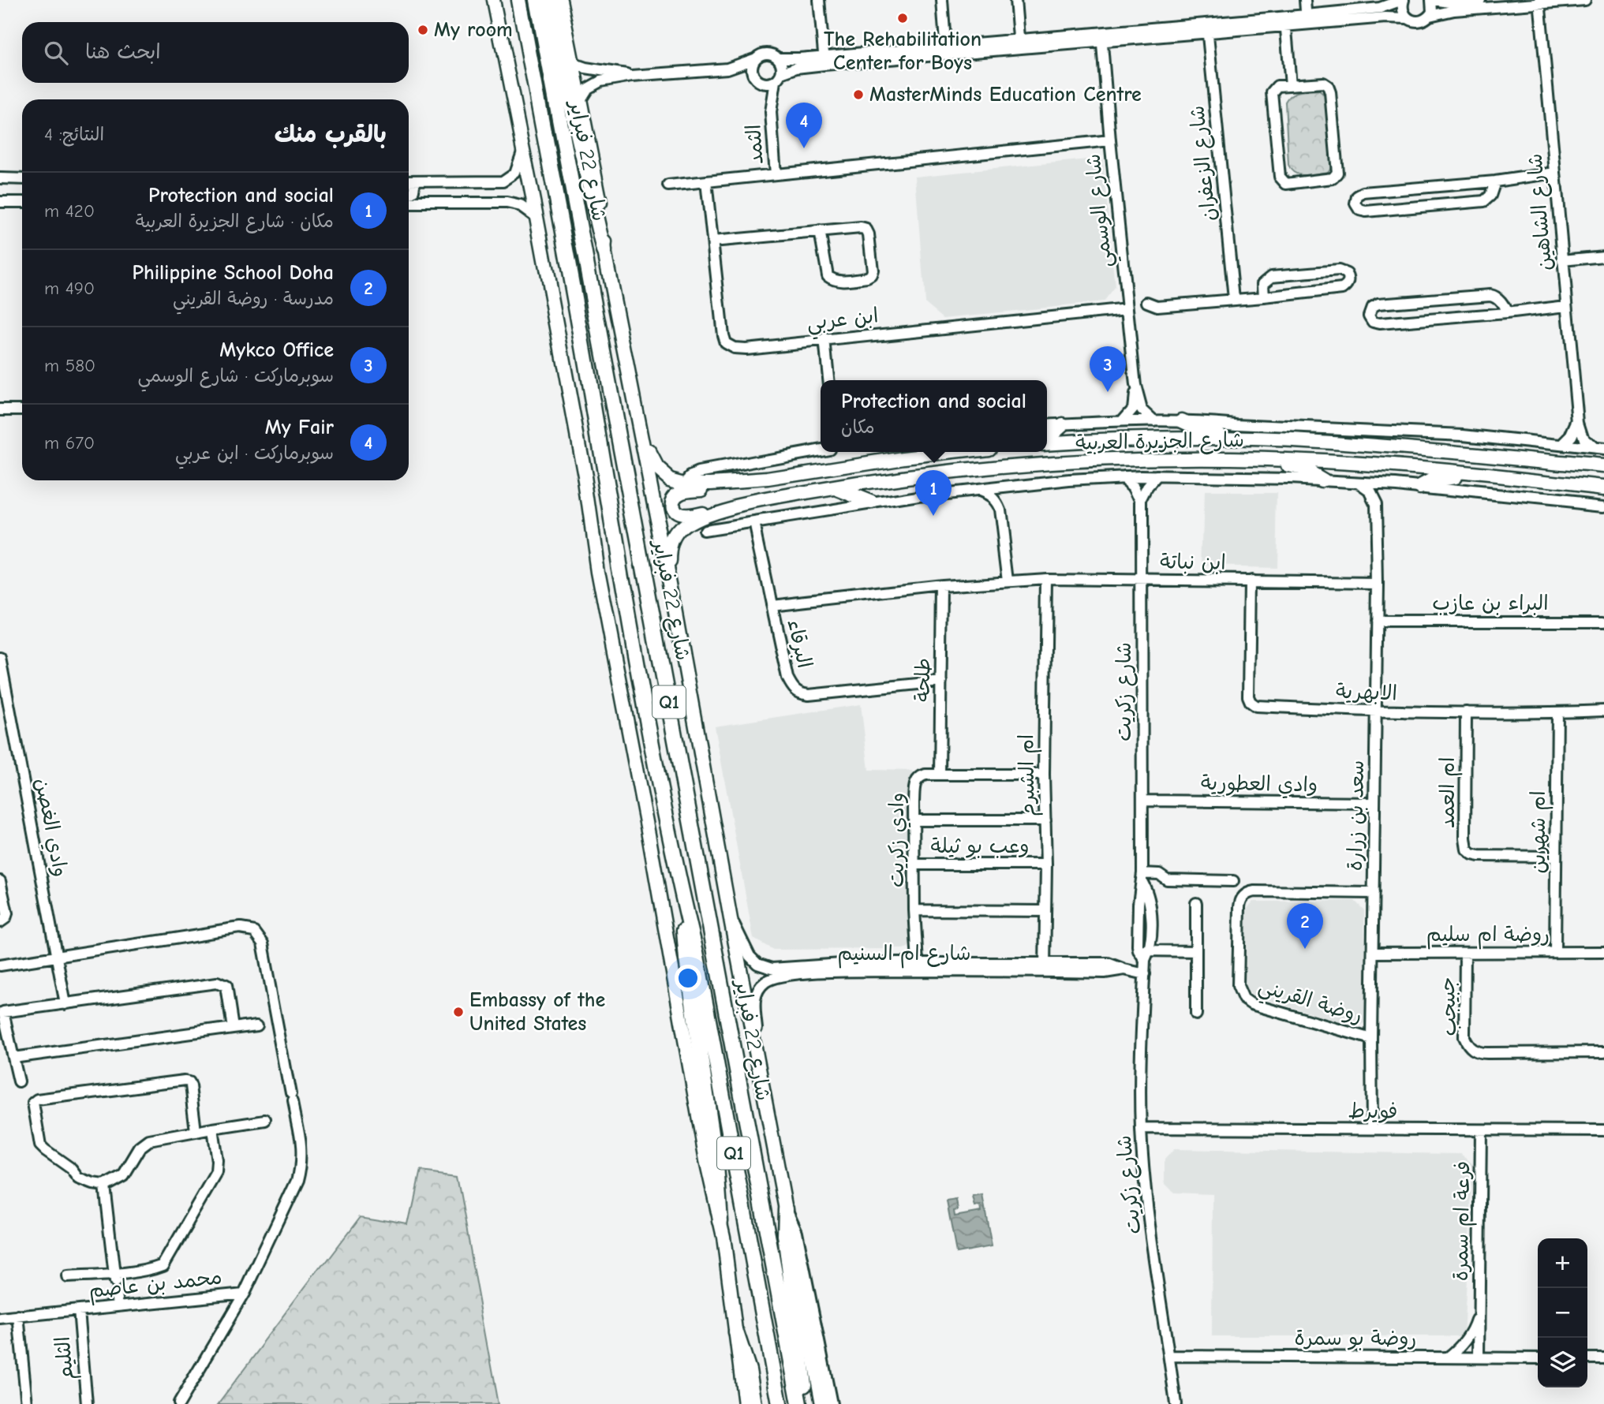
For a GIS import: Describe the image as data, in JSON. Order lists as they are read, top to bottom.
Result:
{
  "streets": {
    "highway": ["شارع 22 فبراير", "Q1"],
    "main road": ["شارع الجزيرة العربية"],
    "street": [
      "الثمد",
      "شارع الزعفران",
      "شارع الوسمي",
      "شارع الشاهين",
      "ابن عربي",
      "ابن نباتة",
      "البراء بن عازب",
      "البرقاء",
      "طلحة",
      "شارع زكريت",
      "الابهرية",
      "ام الشبرم",
      "وادي العطورية",
      "ام العمد",
      "سعد بن زرارة",
      "وادي الغصن",
      "ام شهرين",
      "وادي زكريت",
      "وعب بو ثيلة",
      "روضة ام سليم",
      "شارع ام السنيم",
      "روضة القريني",
      "جبيجب",
      "فويرط",
      "فرعة ام سمرة",
      "محمد بن عاصم",
      "روضة بو سمرة",
      "الثليم"
    ]
  },
  "crossings": [
    ["شارع 22 فبراير", "شارع الجزيرة العربية"],
    ["شارع 22 فبراير", "شارع ام السنيم"],
    ["شارع الوسمي", "ابن عربي"],
    ["شارع الوسمي", "شارع الجزيرة العربية"],
    ["شارع الشاهين", "شارع الجزيرة العربية"],
    ["شارع الجزيرة العربية", "البرقاء"],
    ["ابن نباتة", "البرقاء"],
    ["ابن نباتة", "طلحة"],
    ["ابن نباتة", "شارع زكريت"],
    ["ابن نباتة", "الابهرية"],
    ["ابن نباتة", "ام الشبرم"],
    ["ابن نباتة", "سعد بن زرارة"],
    ["البراء بن عازب", "سعد بن زرارة"],
    ["البرقاء", "طلحة"],
    ["طلحة", "وادي زكريت"],
    ["شارع زكريت", "وادي العطورية"],
    ["شارع زكريت", "شارع ام السنيم"],
    ["شارع زكريت", "فويرط"],
    ["شارع زكريت", "روضة بو سمرة"],
    ["الابهرية", "ام العمد"],
    ["الابهرية", "سعد بن زرارة"],
    ["الابهرية", "ام شهرين"],
    ["ام الشبرم", "وادي زكريت"],
    ["ام الشبرم", "وعب بو ثيلة"],
    ["ام الشبرم", "شارع ام السنيم"],
    ["وادي العطورية", "سعد بن زرارة"],
    ["ام العمد", "ام شهرين"],
    ["سعد بن زرارة", "روضة ام سليم"],
    ["سعد بن زرارة", "روضة القريني"],
    ["سعد بن زرارة", "فويرط"],
    ["وادي الغصن", "محمد بن عاصم"],
    ["ام شهرين", "روضة ام سليم"],
    ["وادي زكريت", "وعب بو ثيلة"],
    ["وادي زكريت", "شارع ام السنيم"],
    ["روضة ام سليم", "جبيجب"],
    ["فويرط", "فرعة ام سمرة"],
    ["فرعة ام سمرة", "روضة بو سمرة"],
    ["محمد بن عاصم", "الثليم"]
  ],
  "places": [
    "The Rehabilitation Center for Boys",
    "My room",
    "MasterMinds Education Centre",
    "Embassy of the United States"
  ],
  "page": {
    "search": "ابحث هنا",
    "heading": ["بالقرب منك", "النتائج: 4"],
    "pins": [
      "4",
      "3",
      "1",
      "2"
    ],
    "list": [
      {
        "mark": "1",
        "name": "Protection and social",
        "note": "مكان · شارع الجزيرة العربية",
        "value": "420 m"
      },
      {
        "mark": "2",
        "name": "Philippine School Doha",
        "note": "مدرسة · روضة القريني",
        "value": "490 m"
      },
      {
        "mark": "3",
        "name": "Mykco Office",
        "note": "سوبرماركت · شارع الوسمي",
        "value": "580 m"
      },
      {
        "mark": "4",
        "name": "My Fair",
        "note": "سوبرماركت · ابن عربي",
        "value": "670 m"
      }
    ],
    "popup": ["Protection and social", "مكان"],
    "map_buttons": ["+", "−"]
  }
}
